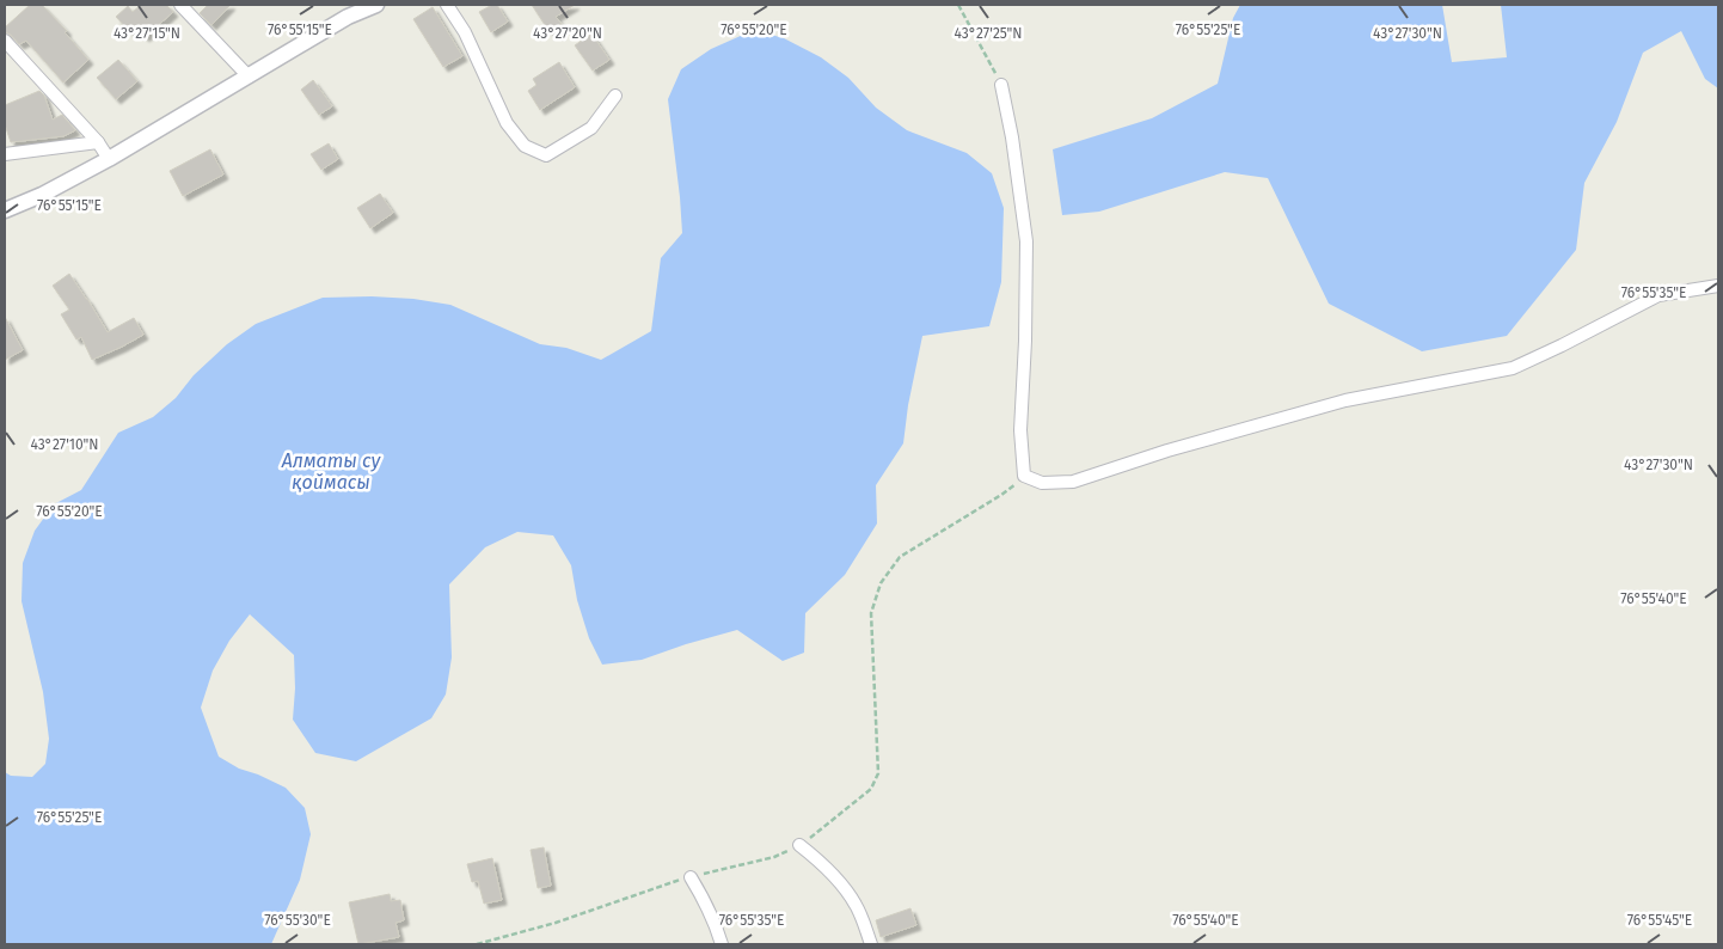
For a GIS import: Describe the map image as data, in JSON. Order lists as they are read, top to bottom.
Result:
{
  "water": ["Алматы су қоймасы"],
  "coordinates": [
    "76°55'15\"E",
    "76°55'20\"E",
    "76°55'25\"E",
    "43°27'20\"N",
    "43°27'25\"N",
    "43°27'30\"N",
    "43°27'15\"N",
    "76°55'35\"E",
    "43°27'10\"N",
    "76°55'40\"E",
    "76°55'30\"E",
    "76°55'45\"E"
  ]
}
